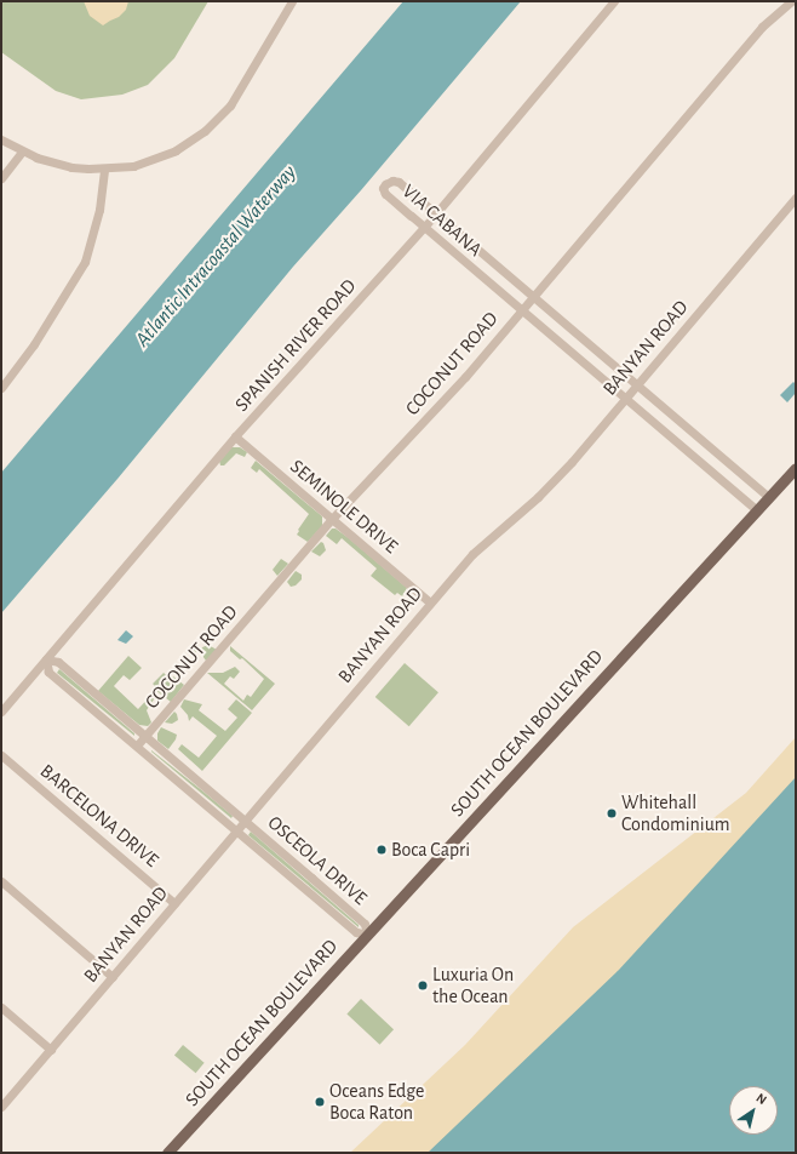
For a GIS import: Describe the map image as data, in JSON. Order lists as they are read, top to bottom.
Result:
{
  "streets": {
    "main road": ["SOUTH OCEAN BOULEVARD"],
    "street": [
      "VIA CABANA",
      "SPANISH RIVER ROAD",
      "BANYAN ROAD",
      "COCONUT ROAD",
      "SEMINOLE DRIVE",
      "BARCELONA DRIVE",
      "OSCEOLA DRIVE"
    ]
  },
  "crossings": [
    ["VIA CABANA", "SPANISH RIVER ROAD"],
    ["VIA CABANA", "BANYAN ROAD"],
    ["VIA CABANA", "COCONUT ROAD"],
    ["VIA CABANA", "SOUTH OCEAN BOULEVARD"],
    ["SPANISH RIVER ROAD", "SEMINOLE DRIVE"],
    ["SPANISH RIVER ROAD", "OSCEOLA DRIVE"],
    ["BANYAN ROAD", "SEMINOLE DRIVE"],
    ["BANYAN ROAD", "BARCELONA DRIVE"],
    ["BANYAN ROAD", "OSCEOLA DRIVE"],
    ["COCONUT ROAD", "SEMINOLE DRIVE"],
    ["COCONUT ROAD", "OSCEOLA DRIVE"],
    ["SOUTH OCEAN BOULEVARD", "OSCEOLA DRIVE"]
  ],
  "water": ["Atlantic Intracoastal Waterway"],
  "places": [
    "Whitehall Condominium",
    "Boca Capri",
    "Luxuria On the Ocean",
    "Oceans Edge Boca Raton"
  ],
  "north": "top right"
}
